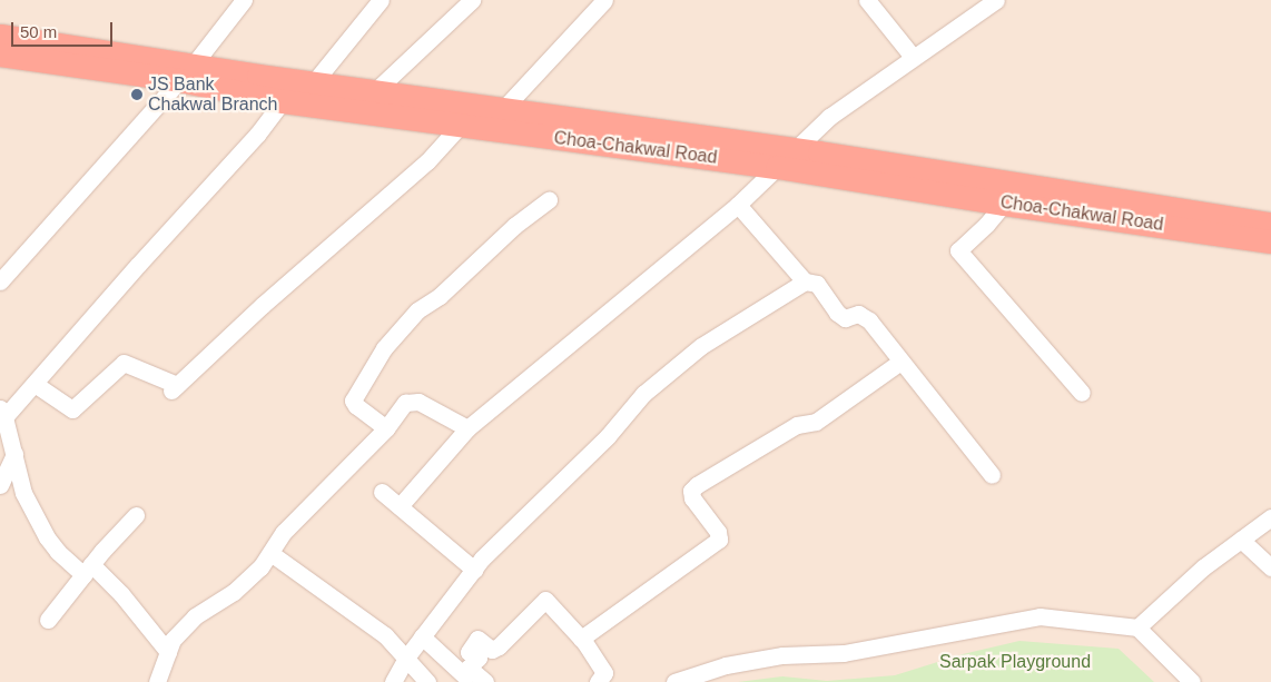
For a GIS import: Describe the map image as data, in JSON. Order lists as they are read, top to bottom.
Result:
{
  "streets": {
    "highway": ["Choa-Chakwal Road"]
  },
  "parks": ["Sarpak Playground"],
  "places": ["JS Bank Chakwal Branch"],
  "scale_bar": "50 m"
}
